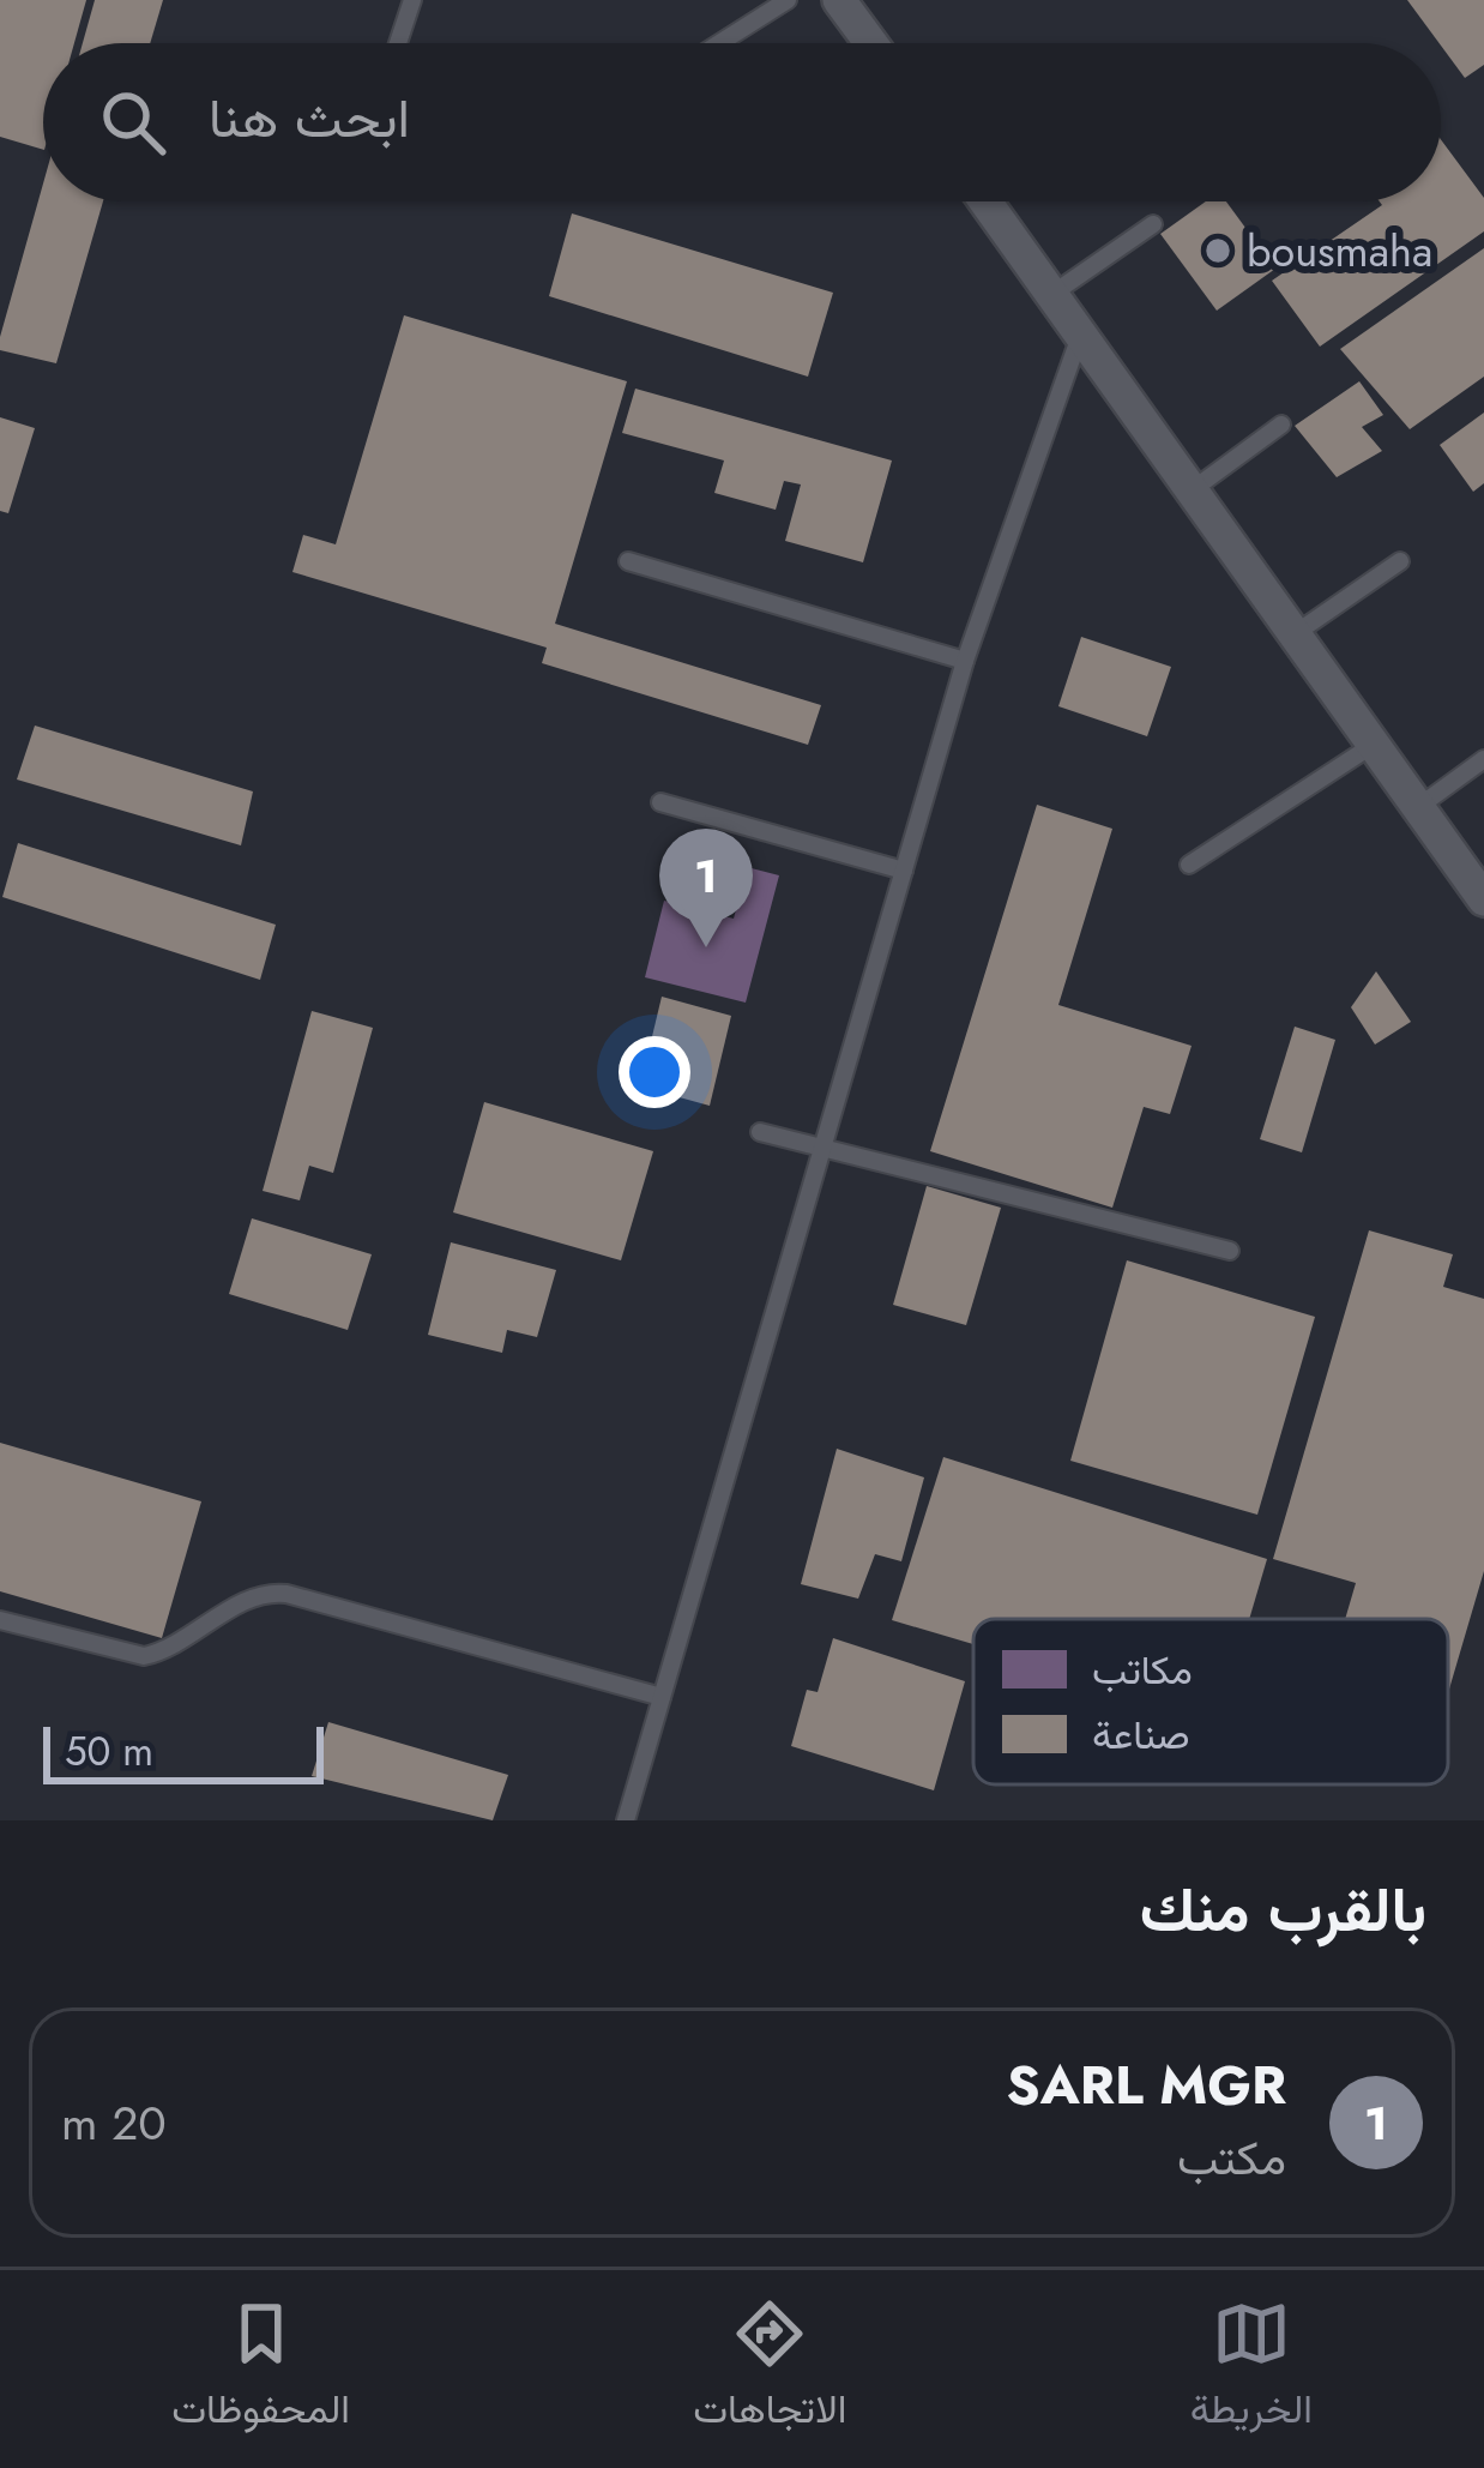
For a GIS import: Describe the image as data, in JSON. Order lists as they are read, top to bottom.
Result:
{
  "places": ["bousmaha"],
  "legend": ["مكاتب", "صناعة"],
  "scale_bar": "50 m",
  "page": {
    "search": "ابحث هنا",
    "pins": "1",
    "scale": "50 m",
    "heading": "بالقرب منك",
    "list": [
      {
        "mark": "1",
        "name": "SARL MGR",
        "note": "مكتب",
        "value": "20 m"
      }
    ],
    "nav": ["الخريطة", "الاتجاهات", "المحفوظات"]
  }
}
